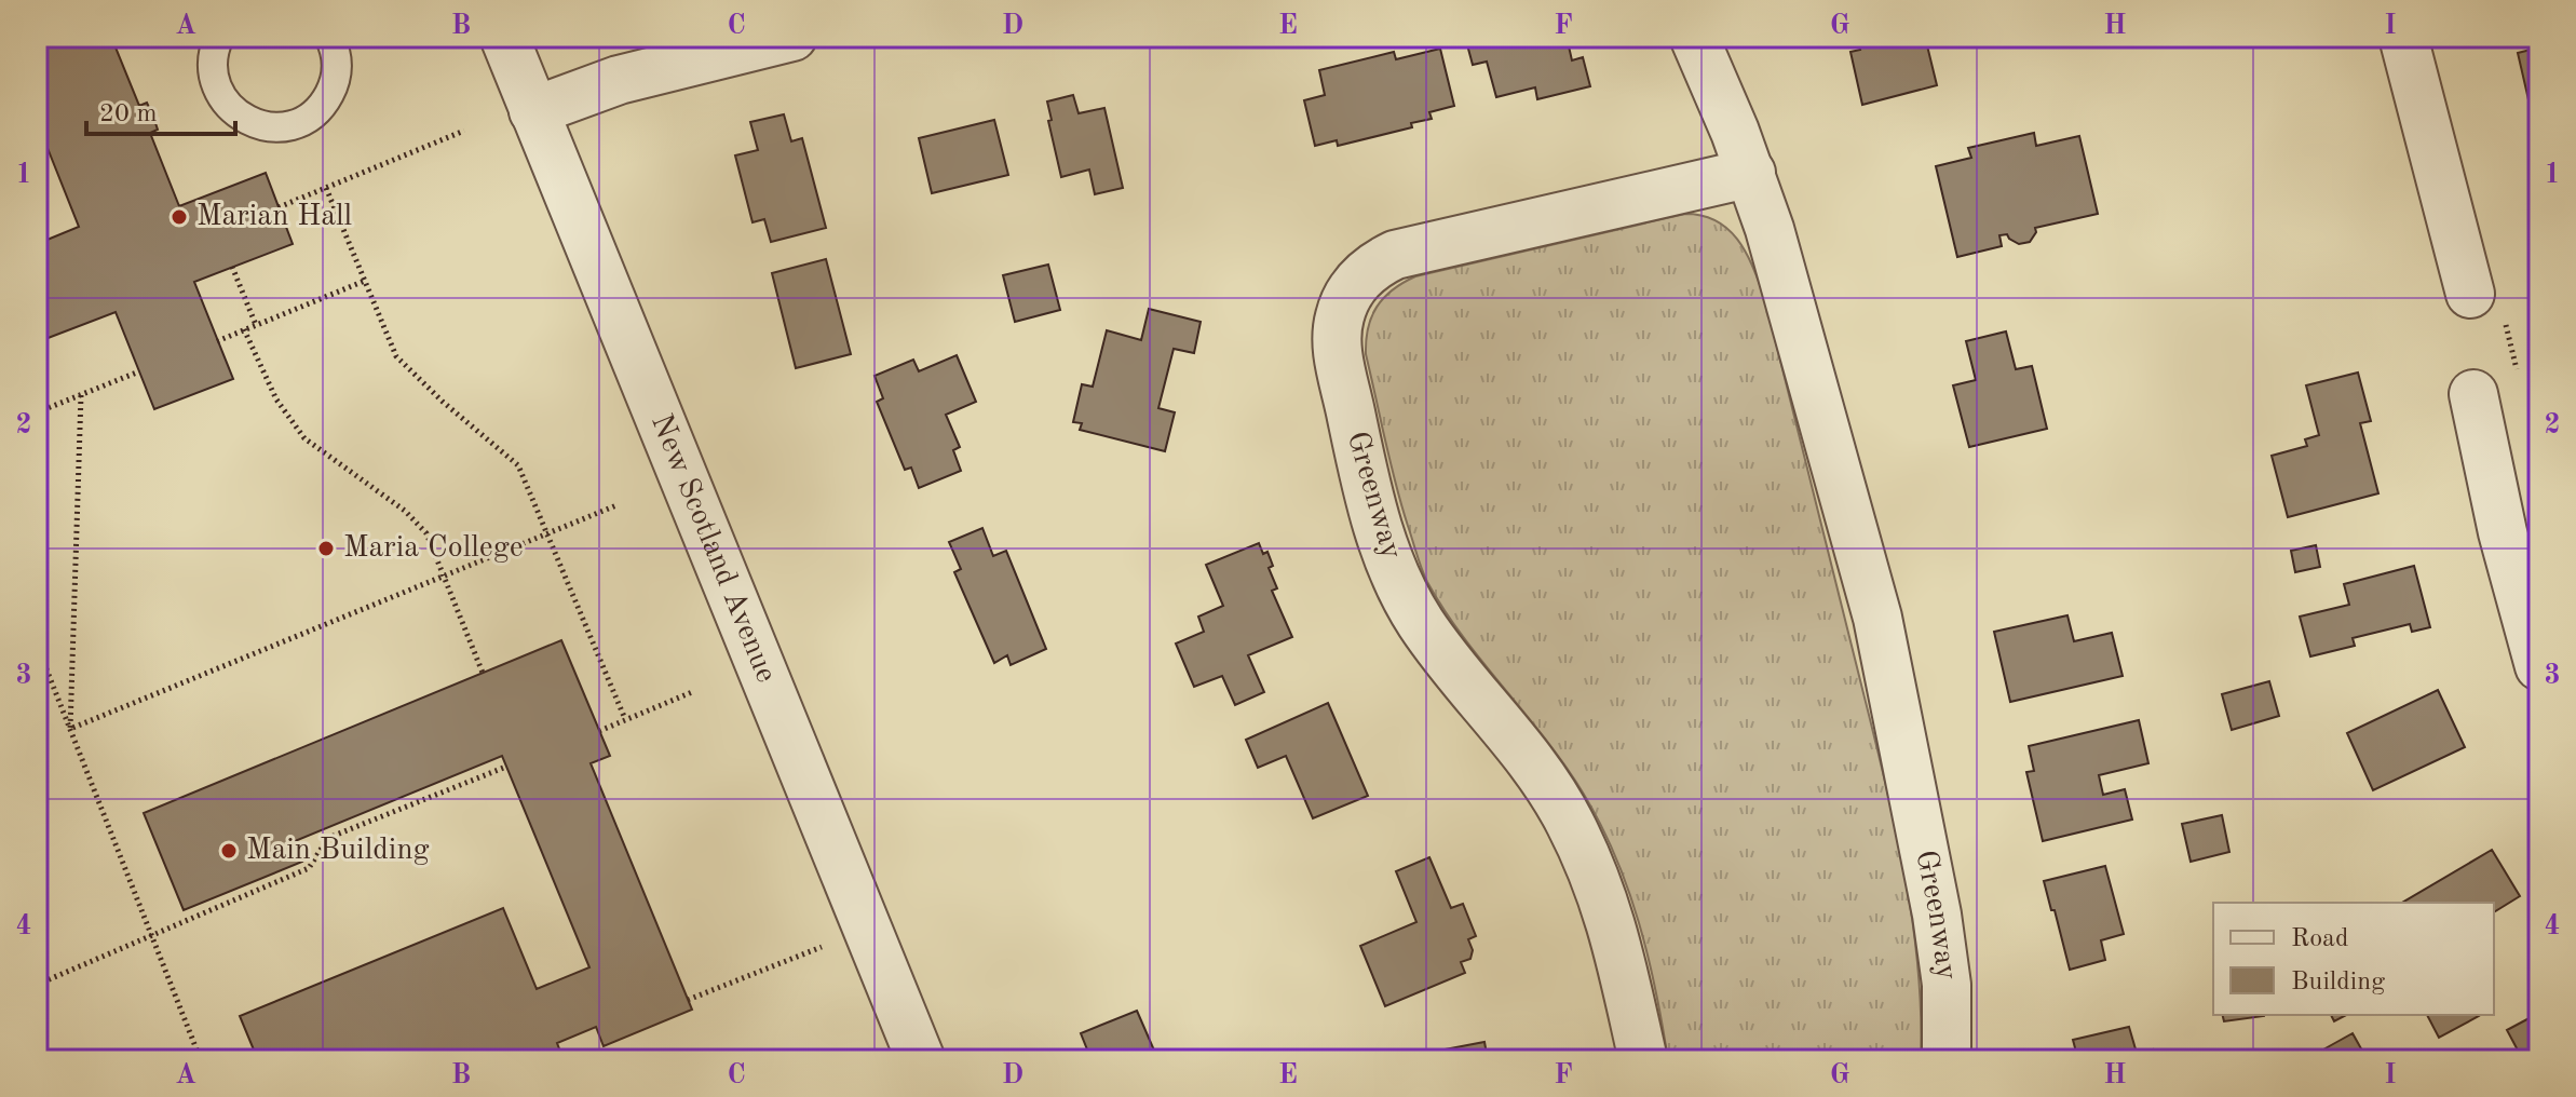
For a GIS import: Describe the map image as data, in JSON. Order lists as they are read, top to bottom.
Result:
{
  "streets": {
    "street": ["Greenway", "New Scotland Avenue"]
  },
  "places": ["Marian Hall", "Maria College", "Main Building"],
  "legend": ["Road", "Building"],
  "scale_bar": "20 m",
  "grid": {
    "columns": [
      "A",
      "B",
      "C",
      "D",
      "E",
      "F",
      "G",
      "H",
      "I"
    ],
    "rows": [
      "1",
      "2",
      "3",
      "4"
    ]
  }
}
